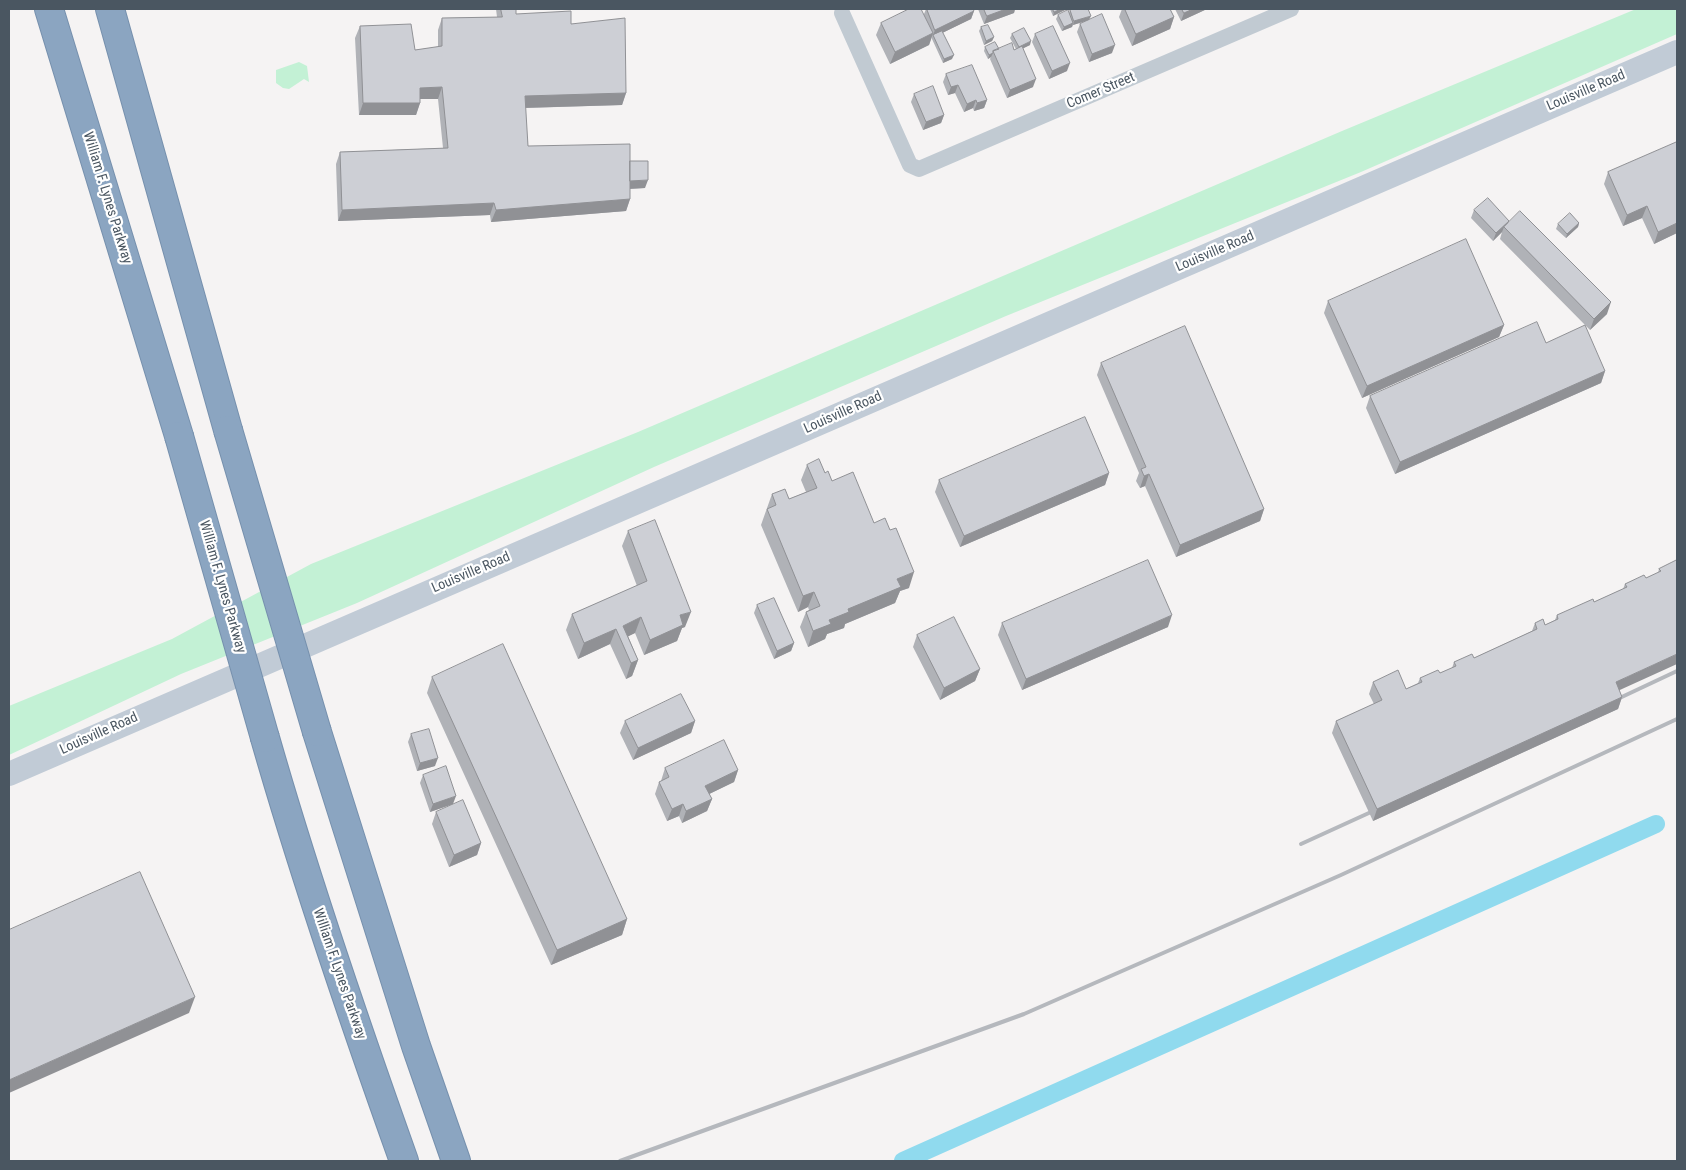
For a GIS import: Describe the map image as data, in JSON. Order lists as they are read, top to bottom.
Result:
{
  "streets": {
    "highway": ["William F. Lynes Parkway"],
    "main road": ["Louisville Road"],
    "street": ["Comer Street"]
  }
}
